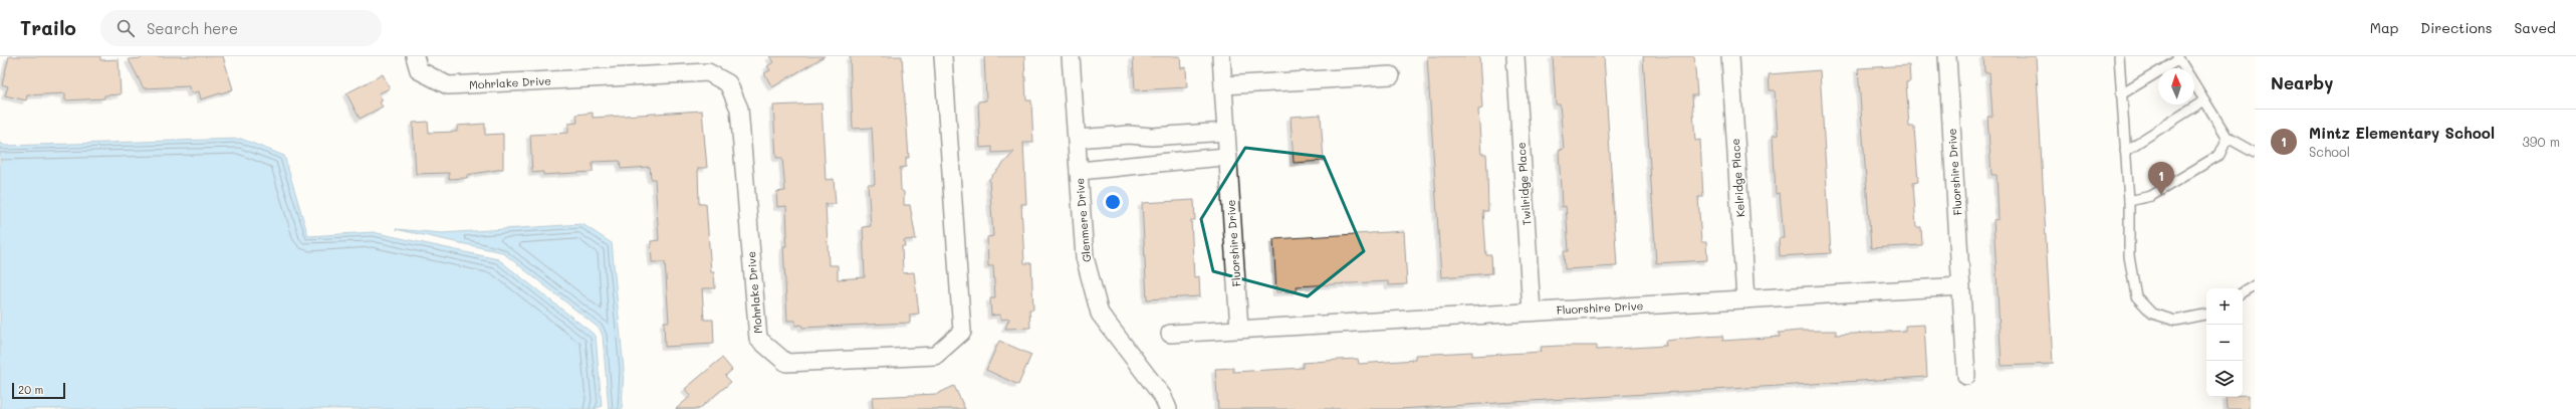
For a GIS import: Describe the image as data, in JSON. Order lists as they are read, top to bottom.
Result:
{
  "streets": {
    "street": [
      "Mohrlake Drive",
      "Fluorshire Drive",
      "Kelridge Place",
      "Twilridge Place",
      "Glenmere Drive"
    ]
  },
  "crossings": [
    ["Fluorshire Drive", "Kelridge Place"],
    ["Fluorshire Drive", "Twilridge Place"]
  ],
  "scale_bar": "20 m",
  "north": "top",
  "page": {
    "header": "Trailo",
    "search": "Search here",
    "nav": ["Map", "Directions", "Saved"],
    "heading": "Nearby",
    "list": [
      {
        "mark": "1",
        "name": "Mintz Elementary School",
        "note": "School",
        "value": "390 m"
      }
    ],
    "pins": "1",
    "map_buttons": ["+", "−"],
    "scale": "20 m"
  }
}
